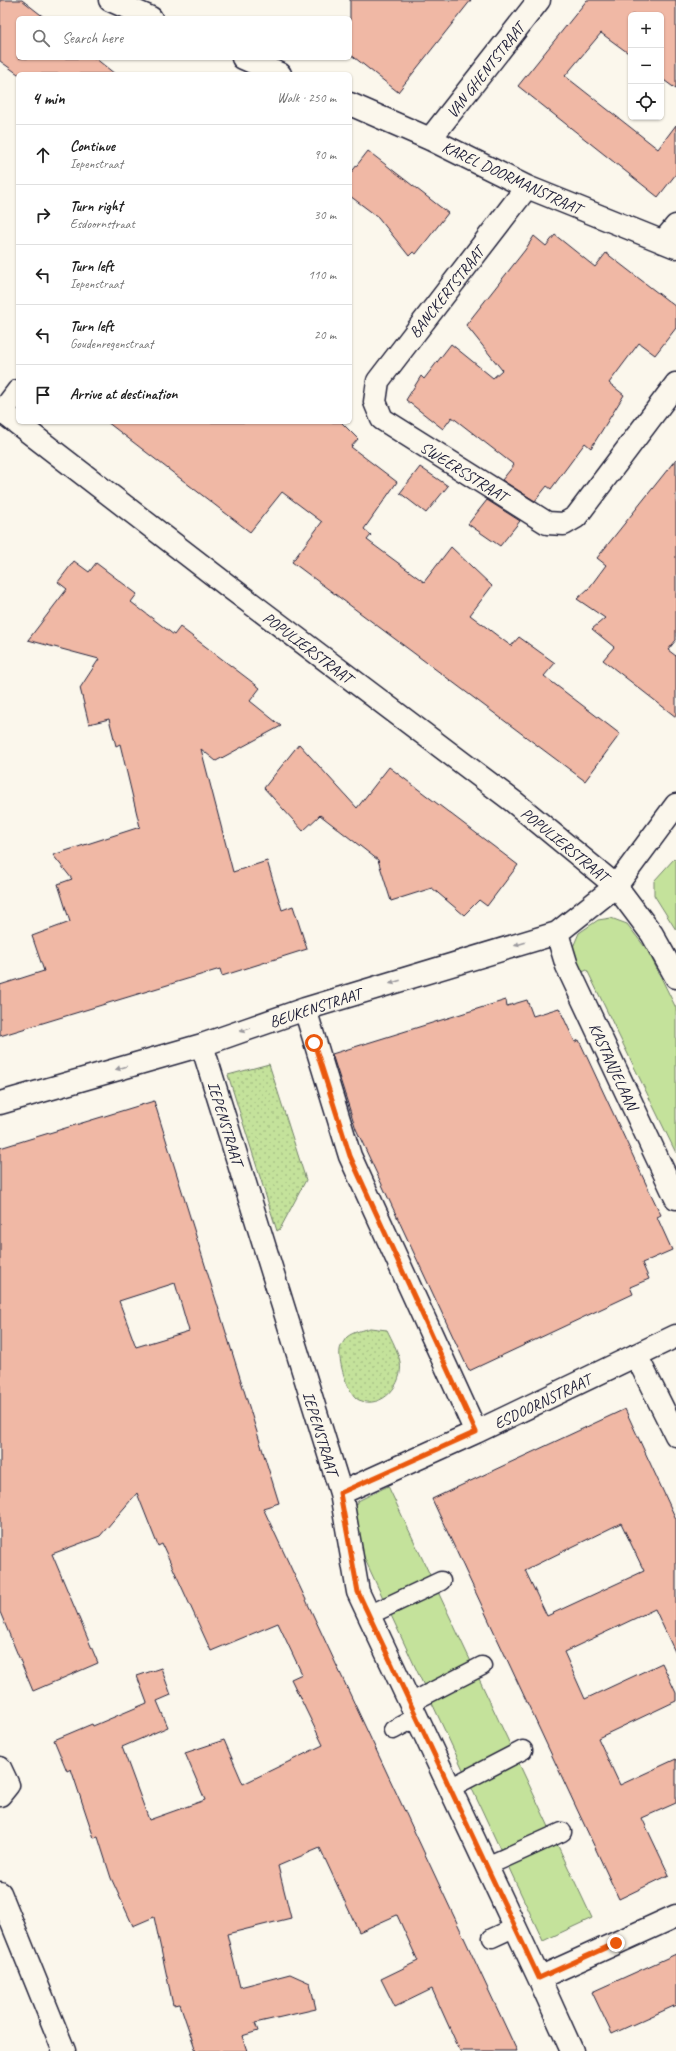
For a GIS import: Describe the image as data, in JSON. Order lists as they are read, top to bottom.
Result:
{
  "streets": {
    "street": [
      "VAN GHENTSTRAAT",
      "KAREL DOORMANSTRAAT",
      "BANCKERTSTRAAT",
      "SWEERSSTRAAT",
      "POPULIERSTRAAT",
      "BEUKENSTRAAT",
      "KASTANJELAAN",
      "IEPENSTRAAT",
      "ESDOORNSTRAAT"
    ]
  },
  "crossings": [
    ["VAN GHENTSTRAAT", "KAREL DOORMANSTRAAT"],
    ["KAREL DOORMANSTRAAT", "BANCKERTSTRAAT"],
    ["BANCKERTSTRAAT", "SWEERSSTRAAT"],
    ["POPULIERSTRAAT", "BEUKENSTRAAT"],
    ["BEUKENSTRAAT", "KASTANJELAAN"],
    ["BEUKENSTRAAT", "IEPENSTRAAT"],
    ["IEPENSTRAAT", "ESDOORNSTRAAT"]
  ],
  "one_way": ["BEUKENSTRAAT"],
  "page": {
    "map_buttons": ["+", "−"],
    "search": "Search here",
    "heading": ["4 min", "Walk · 250 m"],
    "list": [
      ["Continue", "Iepenstraat", "90 m"],
      ["Turn right", "Esdoornstraat", "30 m"],
      ["Turn left", "Iepenstraat", "110 m"],
      ["Turn left", "Goudenregenstraat", "20 m"],
      "Arrive at destination"
    ]
  }
}
